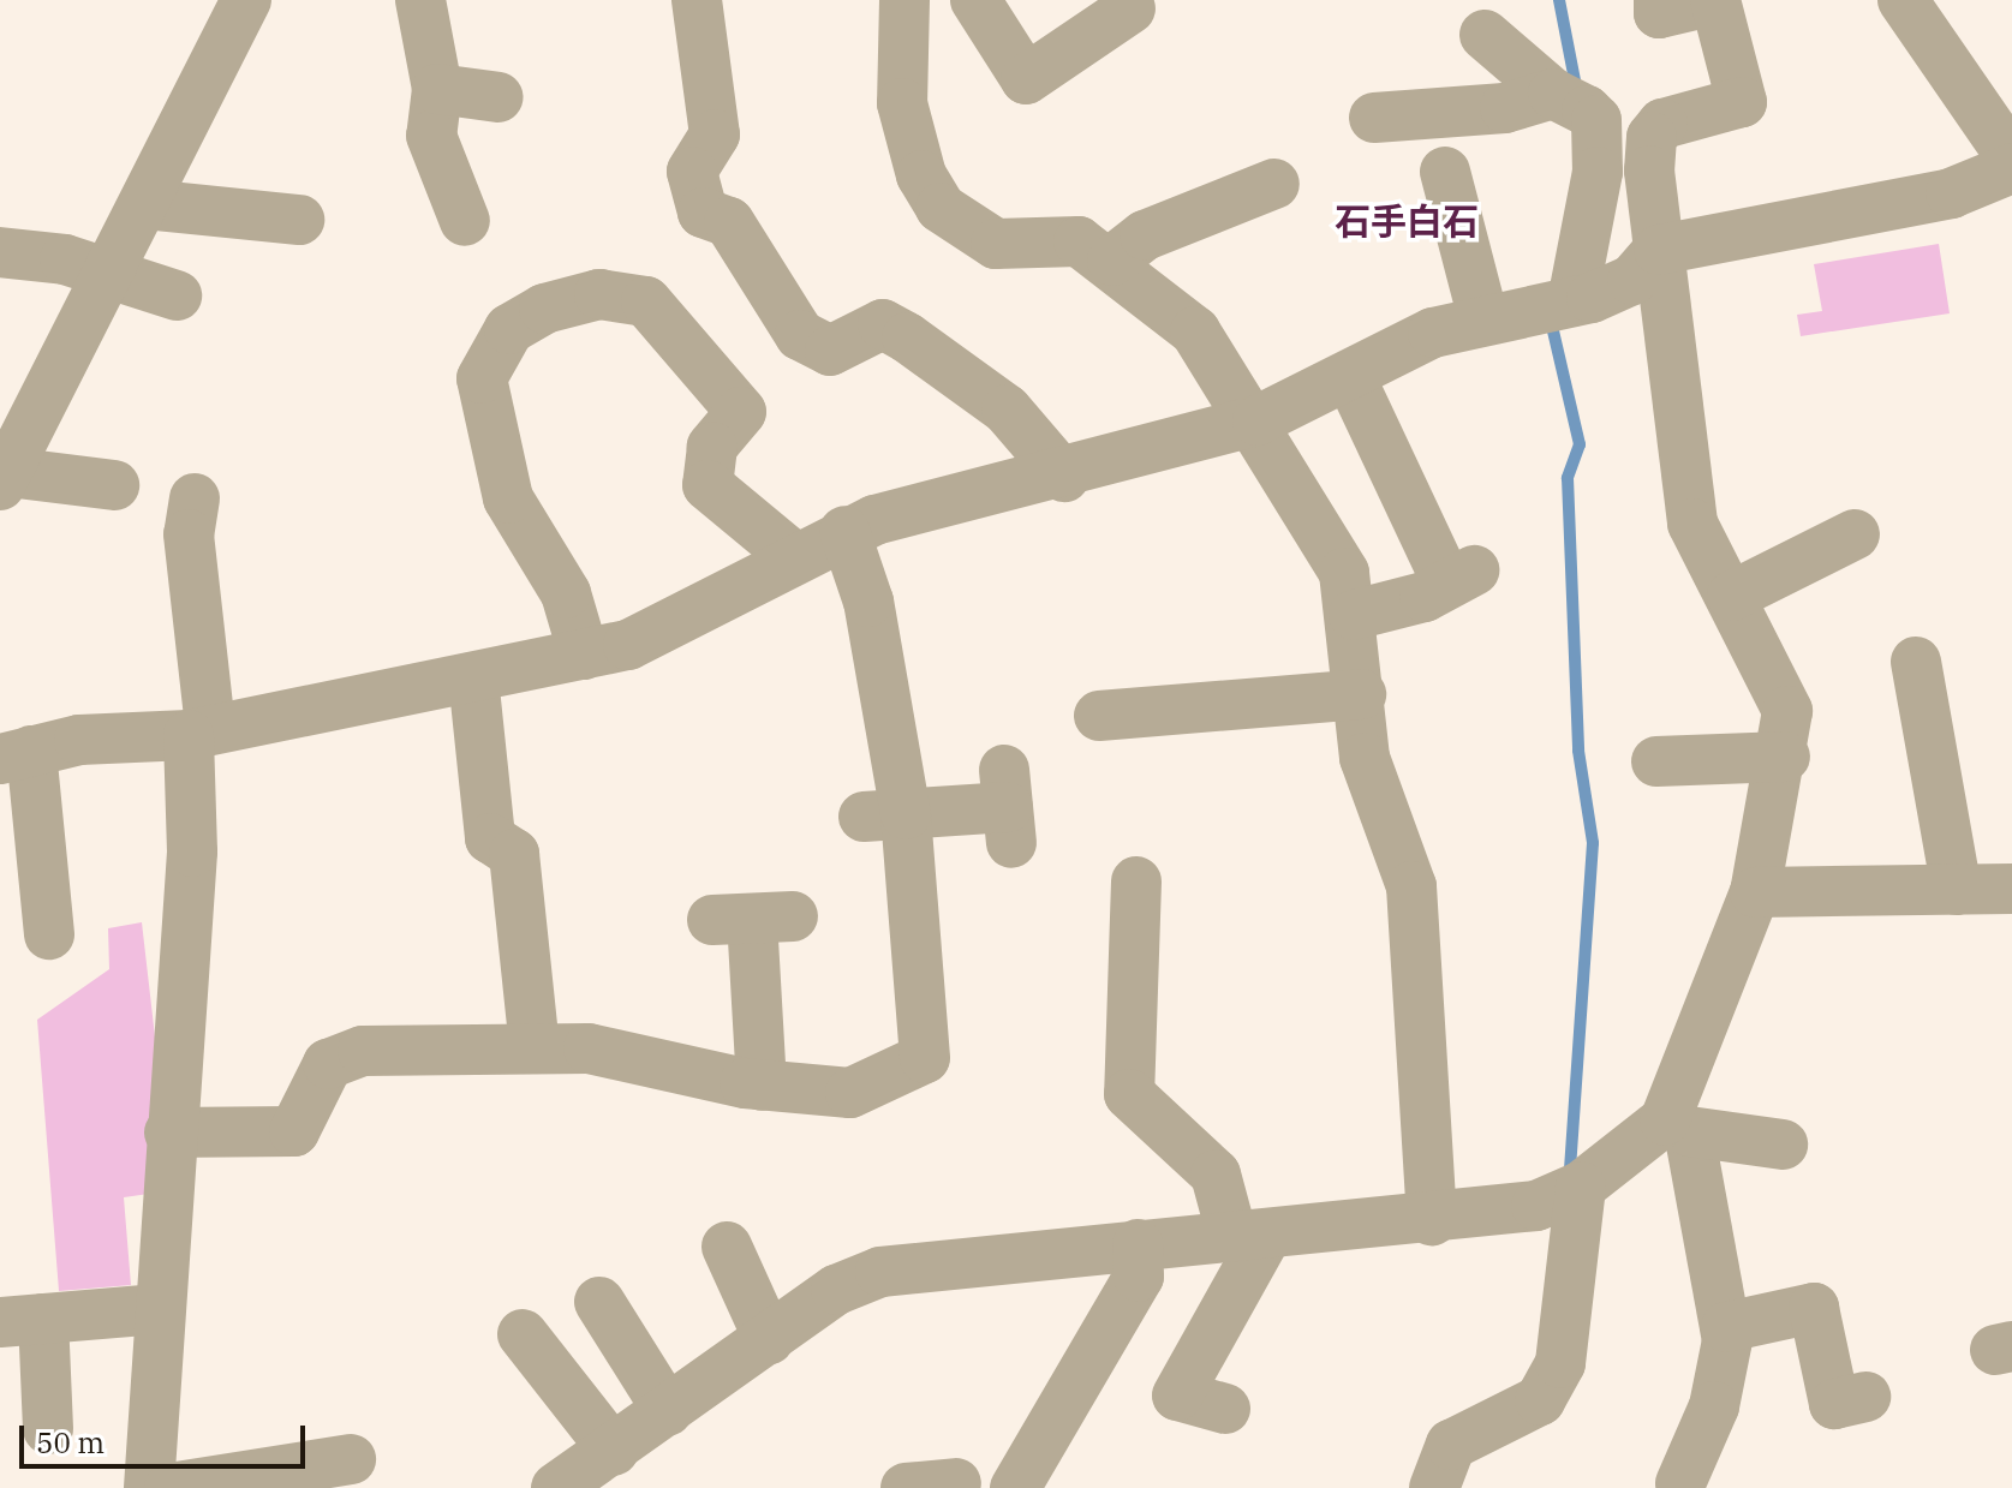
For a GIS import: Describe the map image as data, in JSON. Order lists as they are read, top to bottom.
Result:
{
  "districts": ["石手白石"],
  "scale_bar": "50 m"
}
